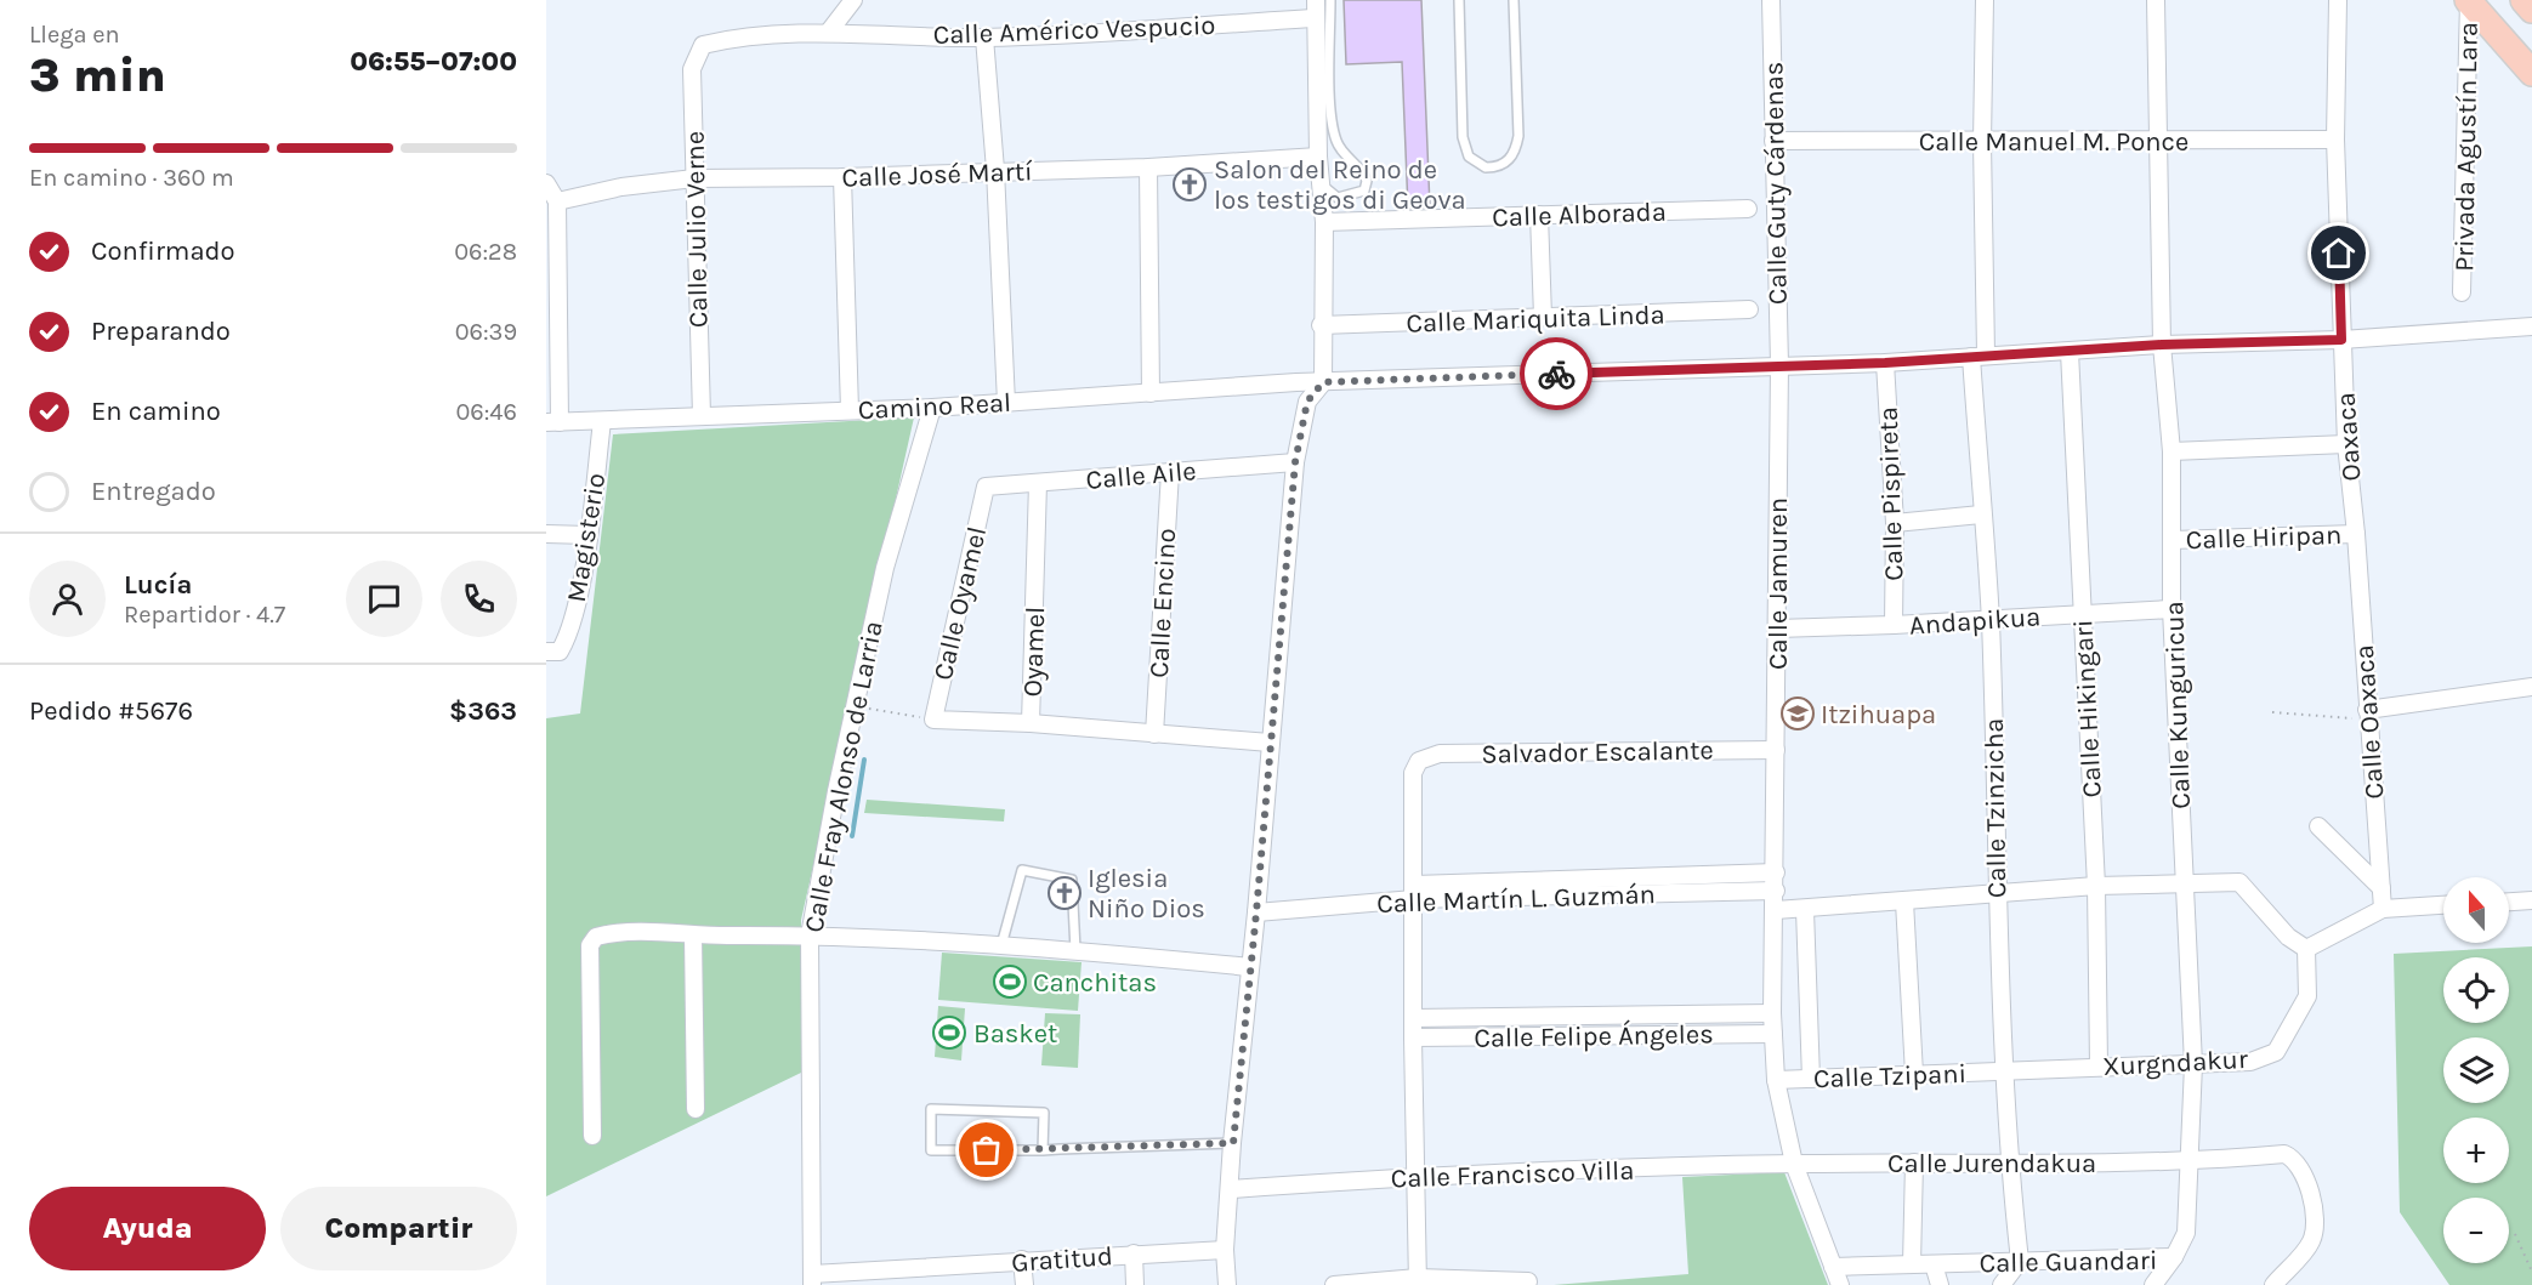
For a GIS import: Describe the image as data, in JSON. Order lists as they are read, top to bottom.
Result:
{
  "streets": {
    "street": [
      "Calle Américo Vespucio",
      "Calle Manuel M. Ponce",
      "Privada Agustín Lara",
      "Calle José Martí",
      "Calle Guty Cárdenas",
      "Calle Alborada",
      "Calle Julio Verne",
      "Calle Mariquita Linda",
      "Camino Real",
      "Oaxaca",
      "Calle Aile",
      "Calle Pispireta",
      "Calle Hiripan",
      "Magisterio",
      "Calle Jamuren",
      "Calle Oyamel",
      "Calle Encino",
      "Andapikua",
      "Oyamel",
      "Calle Kunguricua",
      "Calle Hikingari",
      "Calle Oaxaca",
      "Salvador Escalante",
      "Calle Fray Alonso de Larria",
      "Calle Tzinzicha",
      "Calle Martín L. Guzmán",
      "Calle Felipe Ángeles",
      "Xurgndakur",
      "Calle Tzipani",
      "Calle Jurendakua",
      "Calle Francisco Villa",
      "Gratitud",
      "Calle Guandari"
    ]
  },
  "crossings": [
    ["Calle Américo Vespucio", "Calle Julio Verne"],
    ["Calle Manuel M. Ponce", "Calle Guty Cárdenas"],
    ["Calle Manuel M. Ponce", "Oaxaca"],
    ["Calle Manuel M. Ponce", "Calle Kunguricua"],
    ["Calle Manuel M. Ponce", "Calle Tzinzicha"],
    ["Calle José Martí", "Calle Julio Verne"],
    ["Calle Guty Cárdenas", "Camino Real"],
    ["Calle Guty Cárdenas", "Calle Jamuren"],
    ["Calle Julio Verne", "Camino Real"],
    ["Camino Real", "Oaxaca"],
    ["Camino Real", "Calle Pispireta"],
    ["Camino Real", "Magisterio"],
    ["Camino Real", "Calle Jamuren"],
    ["Camino Real", "Calle Kunguricua"],
    ["Camino Real", "Calle Hikingari"],
    ["Camino Real", "Calle Fray Alonso de Larria"],
    ["Camino Real", "Calle Tzinzicha"],
    ["Oaxaca", "Calle Hiripan"],
    ["Oaxaca", "Calle Oaxaca"],
    ["Calle Aile", "Calle Oyamel"],
    ["Calle Aile", "Calle Encino"],
    ["Calle Aile", "Oyamel"],
    ["Calle Pispireta", "Andapikua"],
    ["Calle Hiripan", "Calle Kunguricua"],
    ["Calle Hiripan", "Calle Oaxaca"],
    ["Calle Jamuren", "Andapikua"],
    ["Calle Jamuren", "Salvador Escalante"],
    ["Calle Jamuren", "Calle Martín L. Guzmán"],
    ["Calle Jamuren", "Calle Felipe Ángeles"],
    ["Calle Jamuren", "Calle Tzipani"],
    ["Calle Jamuren", "Calle Jurendakua"],
    ["Calle Jamuren", "Calle Francisco Villa"],
    ["Calle Jamuren", "Calle Guandari"],
    ["Calle Oyamel", "Oyamel"],
    ["Andapikua", "Calle Kunguricua"],
    ["Andapikua", "Calle Hikingari"],
    ["Andapikua", "Calle Tzinzicha"],
    ["Calle Kunguricua", "Xurgndakur"],
    ["Calle Kunguricua", "Calle Jurendakua"],
    ["Calle Kunguricua", "Calle Guandari"],
    ["Calle Hikingari", "Xurgndakur"],
    ["Salvador Escalante", "Calle Martín L. Guzmán"],
    ["Calle Fray Alonso de Larria", "Gratitud"],
    ["Calle Tzinzicha", "Xurgndakur"],
    ["Calle Tzinzicha", "Calle Tzipani"],
    ["Calle Tzinzicha", "Calle Jurendakua"],
    ["Calle Tzinzicha", "Calle Guandari"],
    ["Xurgndakur", "Calle Tzipani"],
    ["Calle Jurendakua", "Calle Francisco Villa"]
  ],
  "places": {
    "church": ["Salon del Reino de los testigos di Geova", "Iglesia Niño Dios"],
    "school or university": ["Itzihuapa"],
    "sports": ["Canchitas", "Basket"]
  },
  "north": "top",
  "page": {
    "heading": ["3 min", "Llega en", "06:55–07:00"],
    "panel": [
      "Lucía",
      "Repartidor · 4.7",
      "Pedido #5676",
      "$363"
    ],
    "bar": "En camino · 360 m",
    "list": [
      ["Confirmado", "06:28"],
      ["Preparando", "06:39"],
      ["En camino", "06:46"],
      "Entregado"
    ],
    "map_buttons": ["+", "−"],
    "buttons": ["Ayuda", "Compartir"]
  }
}
